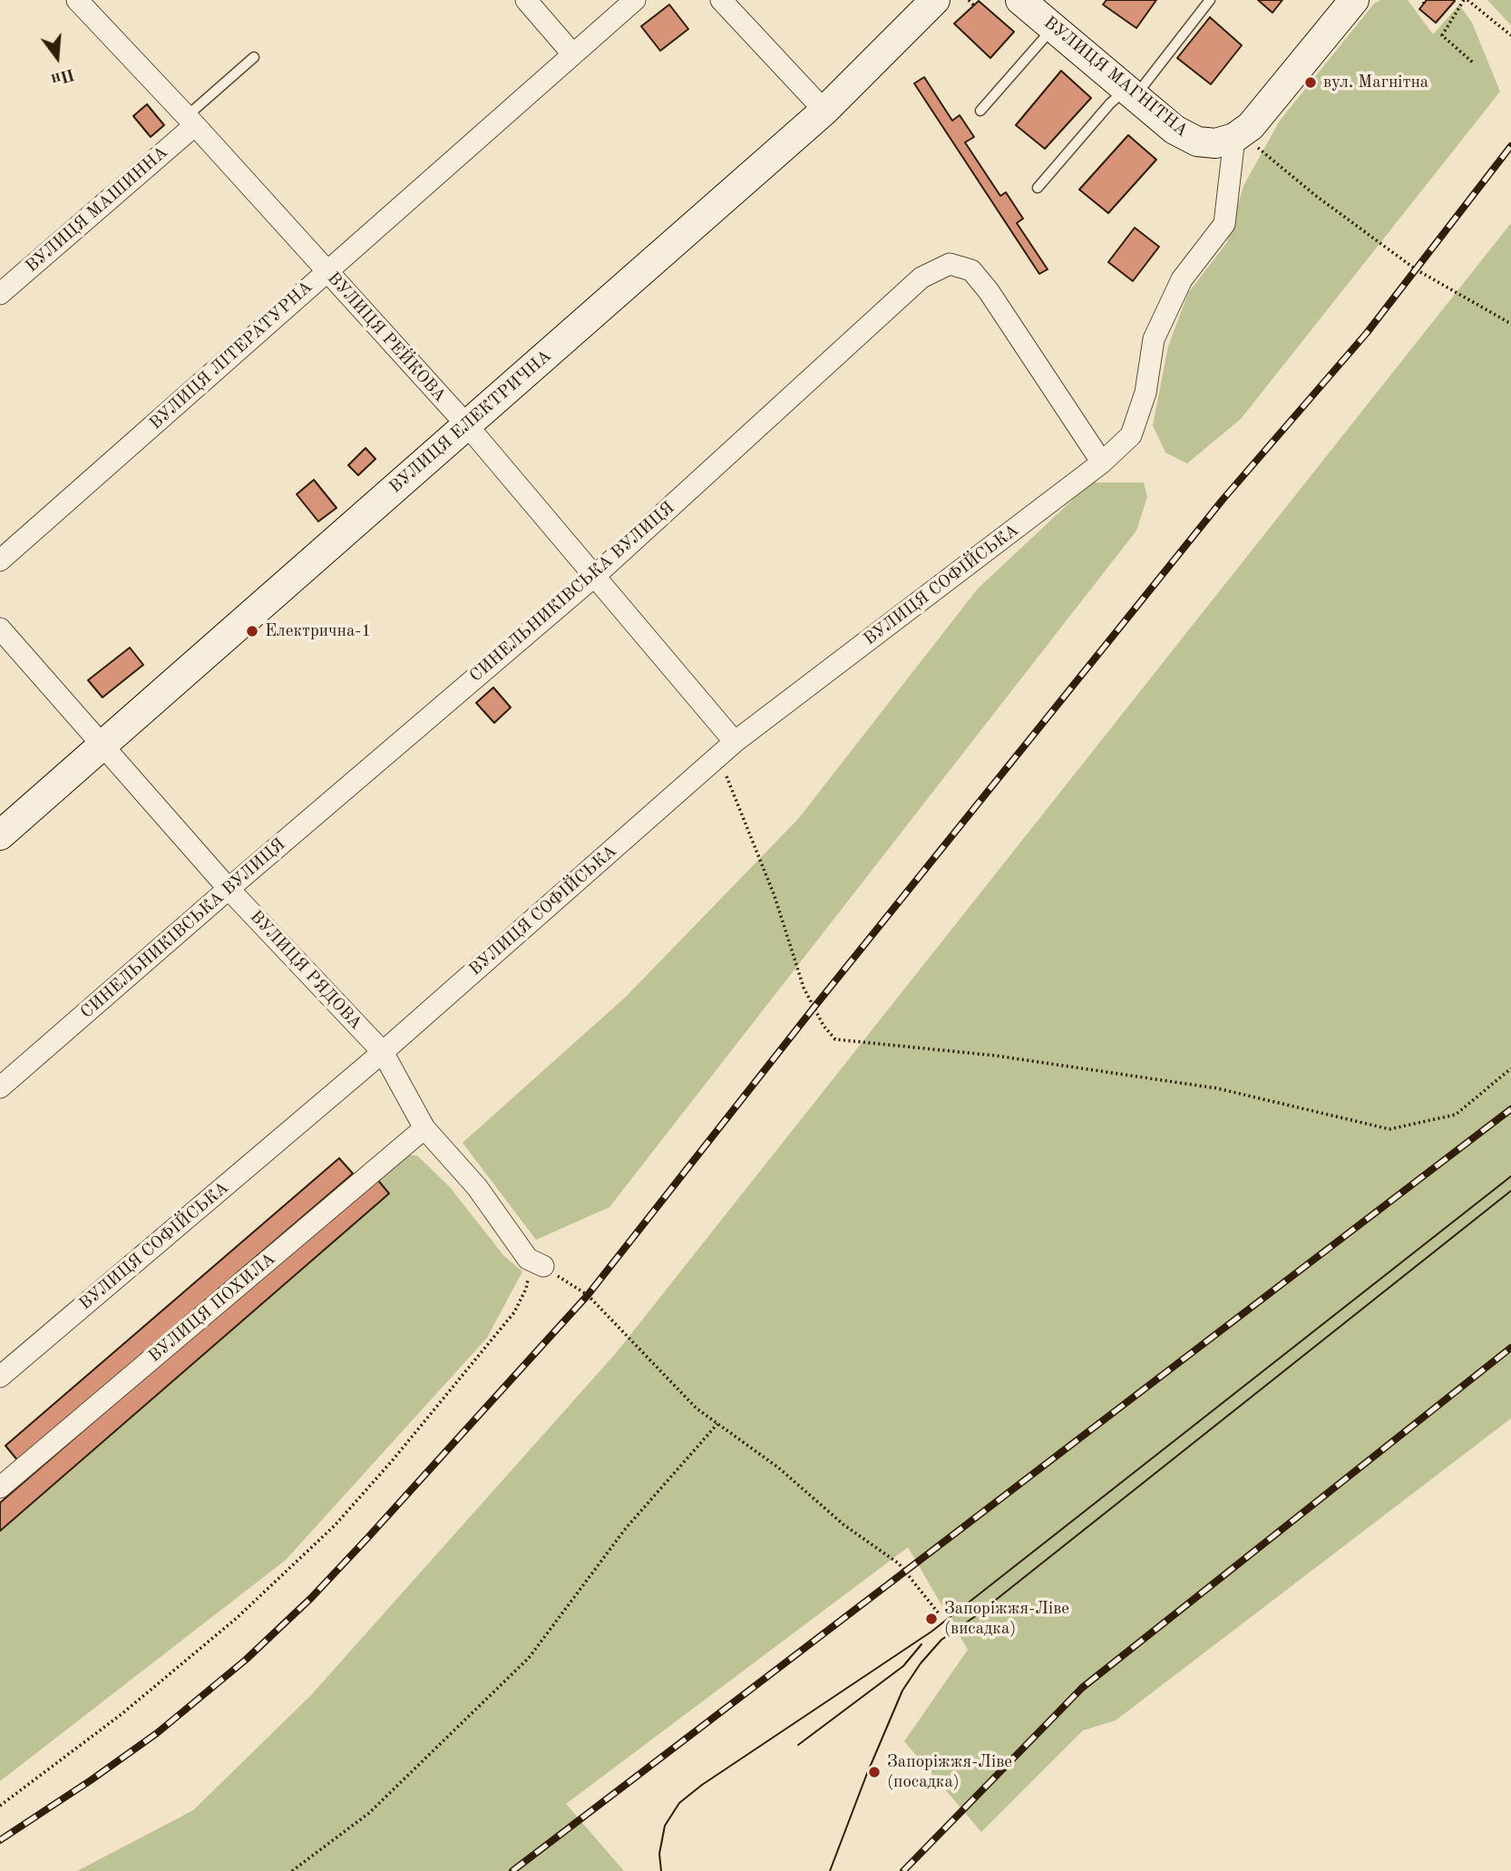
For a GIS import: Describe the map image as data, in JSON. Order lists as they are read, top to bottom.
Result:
{
  "streets": {
    "street": [
      "ВУЛИЦЯ МАГНІТНА",
      "ВУЛИЦЯ МАШИННА",
      "ВУЛИЦЯ РЕЙКОВА",
      "ВУЛИЦЯ ЛІТЕРАТУРНА",
      "ВУЛИЦЯ ЕЛЕКТРИЧНА",
      "ВУЛИЦЯ СОФІЙСЬКА",
      "СИНЕЛЬНИКІВСЬКА ВУЛИЦЯ",
      "ВУЛИЦЯ РЯДОВА",
      "ВУЛИЦЯ ПОХИЛА"
    ]
  },
  "crossings": [
    ["ВУЛИЦЯ МАГНІТНА", "ВУЛИЦЯ СОФІЙСЬКА"],
    ["ВУЛИЦЯ МАШИННА", "ВУЛИЦЯ РЕЙКОВА"],
    ["ВУЛИЦЯ РЕЙКОВА", "ВУЛИЦЯ ЛІТЕРАТУРНА"],
    ["ВУЛИЦЯ РЕЙКОВА", "ВУЛИЦЯ ЕЛЕКТРИЧНА"],
    ["ВУЛИЦЯ РЕЙКОВА", "ВУЛИЦЯ СОФІЙСЬКА"],
    ["ВУЛИЦЯ РЕЙКОВА", "СИНЕЛЬНИКІВСЬКА ВУЛИЦЯ"],
    ["ВУЛИЦЯ ЕЛЕКТРИЧНА", "ВУЛИЦЯ РЯДОВА"],
    ["ВУЛИЦЯ СОФІЙСЬКА", "СИНЕЛЬНИКІВСЬКА ВУЛИЦЯ"],
    ["ВУЛИЦЯ СОФІЙСЬКА", "ВУЛИЦЯ РЯДОВА"],
    ["СИНЕЛЬНИКІВСЬКА ВУЛИЦЯ", "ВУЛИЦЯ РЯДОВА"],
    ["ВУЛИЦЯ РЯДОВА", "ВУЛИЦЯ ПОХИЛА"]
  ],
  "places": [
    "вул. Магнітна",
    "Електрична-1",
    "Запоріжжя-Ліве (висадка)",
    "Запоріжжя-Ліве (посадка)"
  ],
  "north": "bottom"
}
